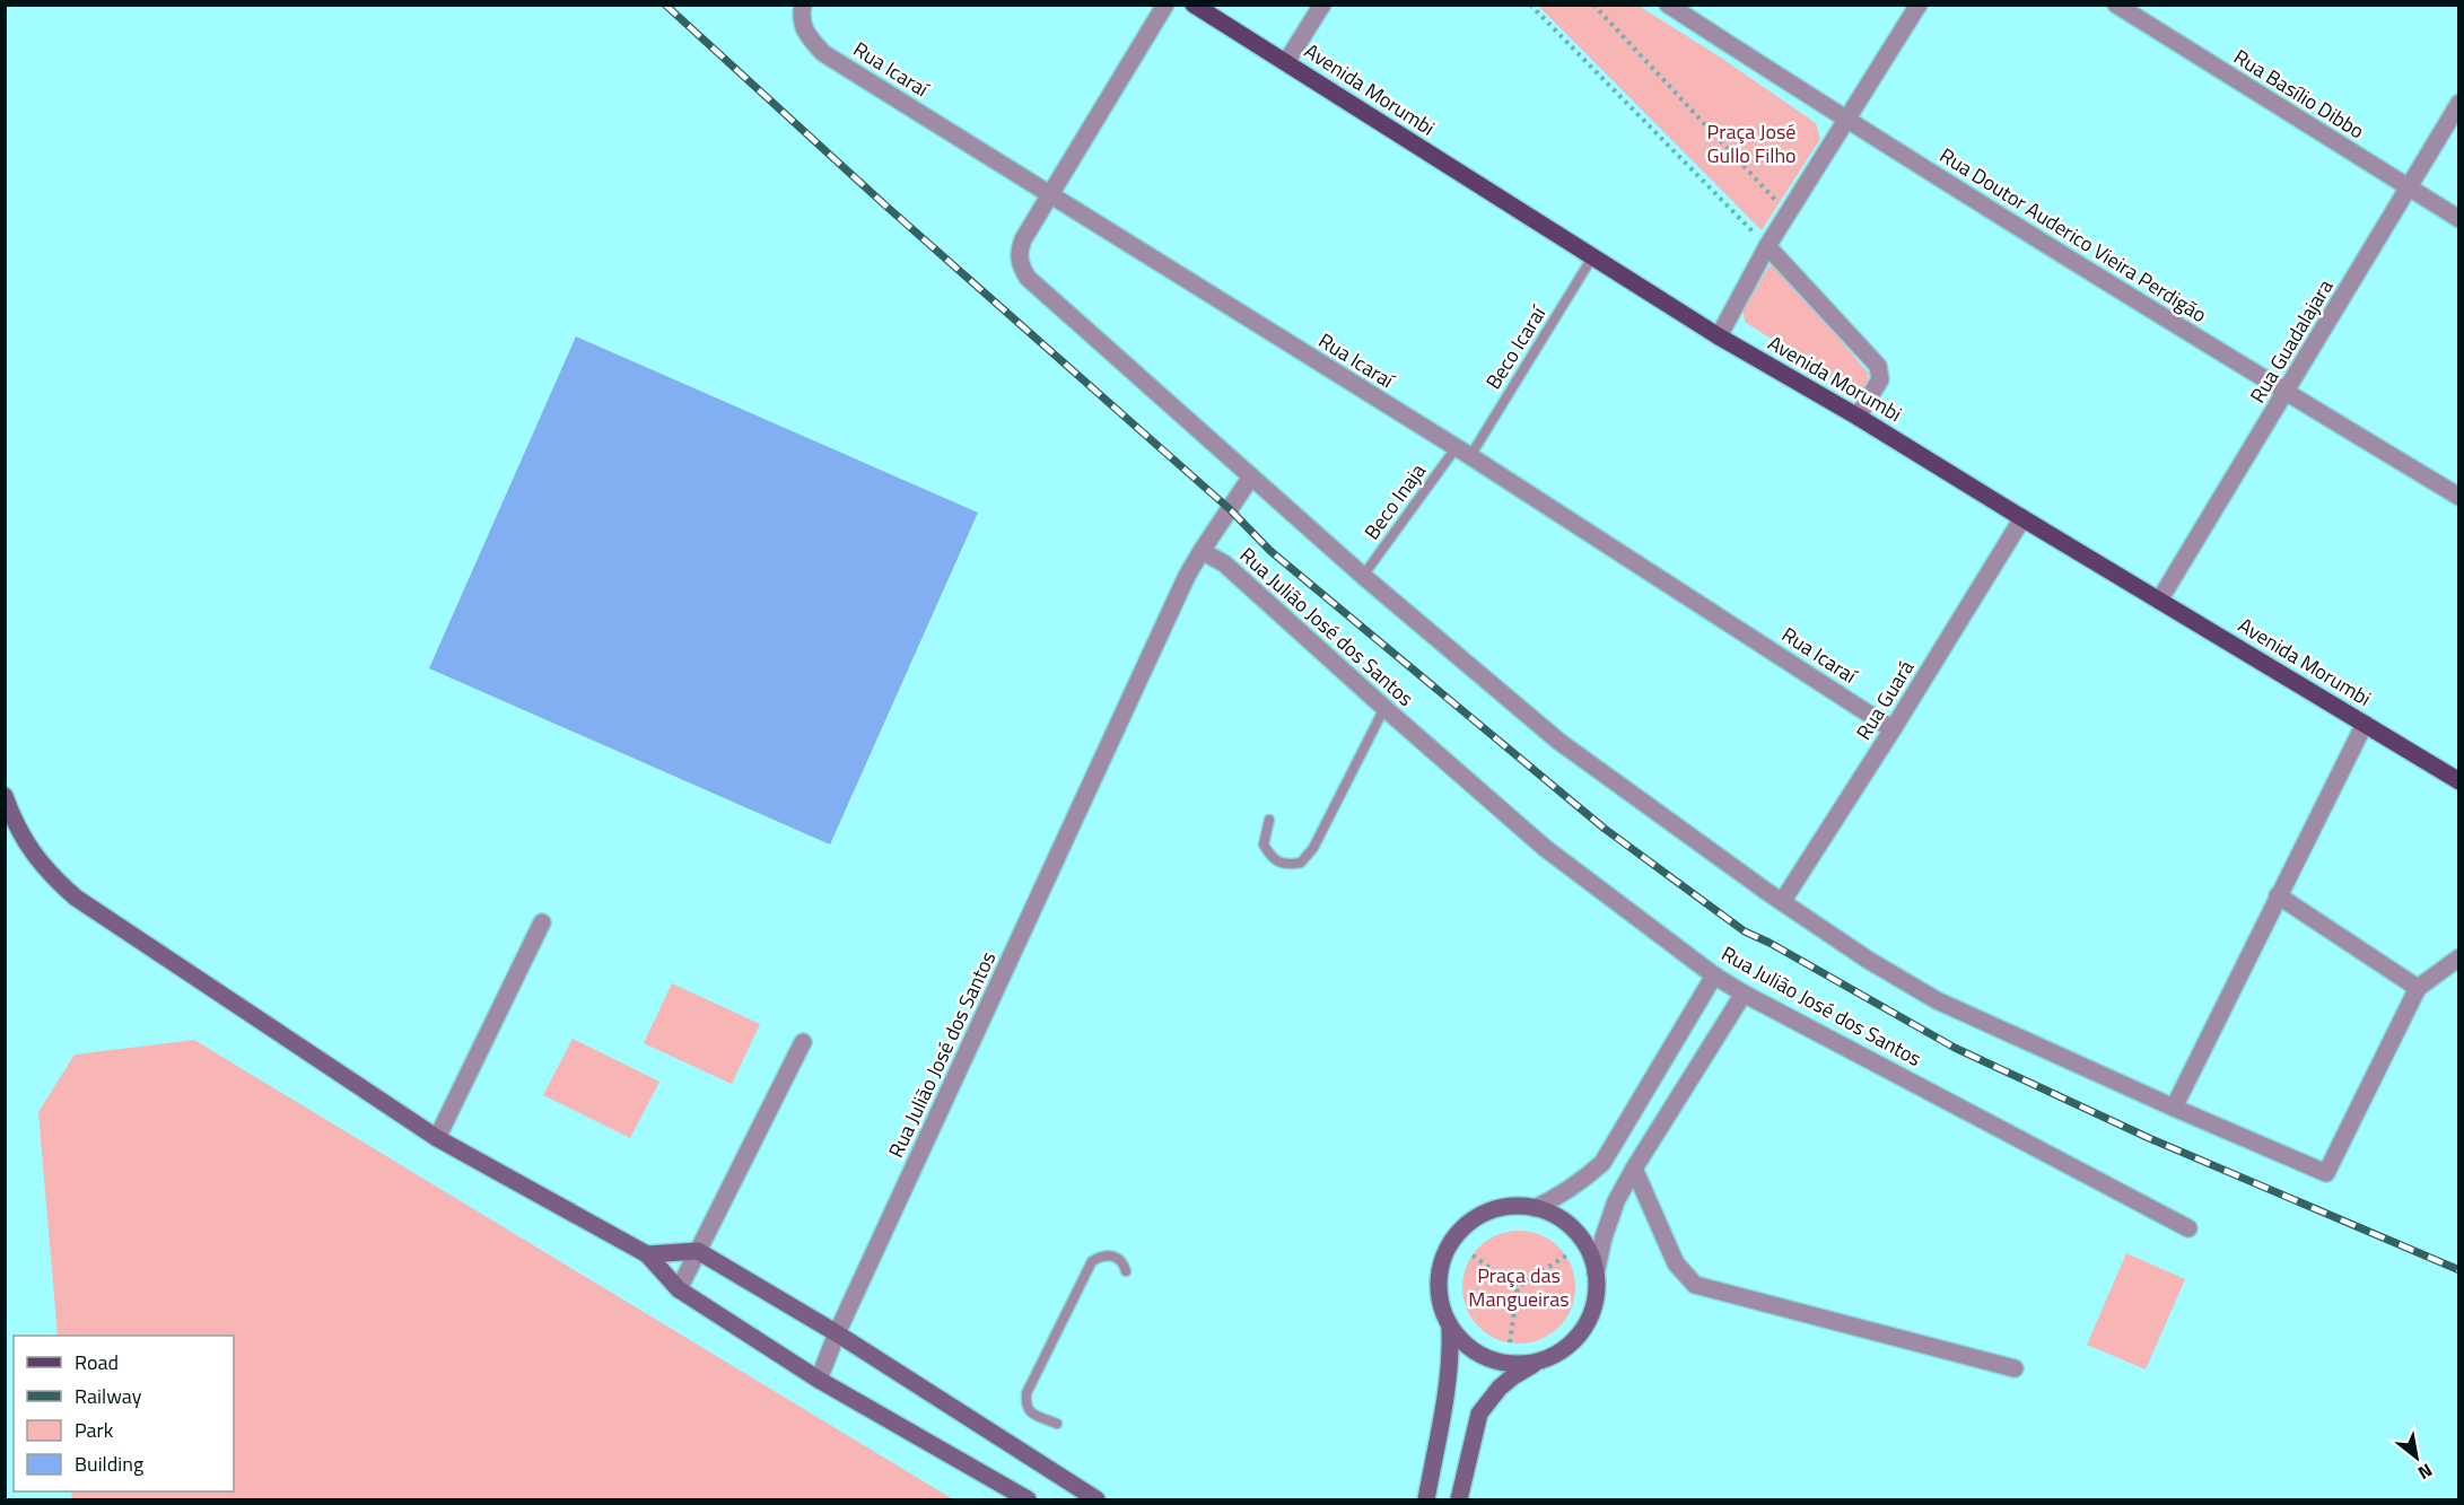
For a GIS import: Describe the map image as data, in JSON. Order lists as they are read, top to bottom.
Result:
{
  "streets": {
    "main road": ["Avenida Morumbi"],
    "street": [
      "Rua Icaraí",
      "Rua Basílio Dibbo",
      "Rua Doutor Auderico Vieira Perdigão",
      "Rua Guadalajara",
      "Rua Julião José dos Santos",
      "Rua Guará"
    ],
    "lane": ["Beco Icaraí", "Beco Inaja"]
  },
  "crossings": [
    ["Rua Icaraí", "Beco Icaraí"],
    ["Rua Icaraí", "Beco Inaja"],
    ["Rua Icaraí", "Rua Guará"],
    ["Avenida Morumbi", "Rua Guadalajara"],
    ["Avenida Morumbi", "Beco Icaraí"],
    ["Avenida Morumbi", "Rua Guará"],
    ["Rua Basílio Dibbo", "Rua Guadalajara"],
    ["Rua Doutor Auderico Vieira Perdigão", "Rua Guadalajara"],
    ["Beco Icaraí", "Beco Inaja"]
  ],
  "parks": ["Praça José Gullo Filho", "Praça das Mangueiras"],
  "legend": [
    "Road",
    "Railway",
    "Park",
    "Building"
  ],
  "north": "bottom right"
}
